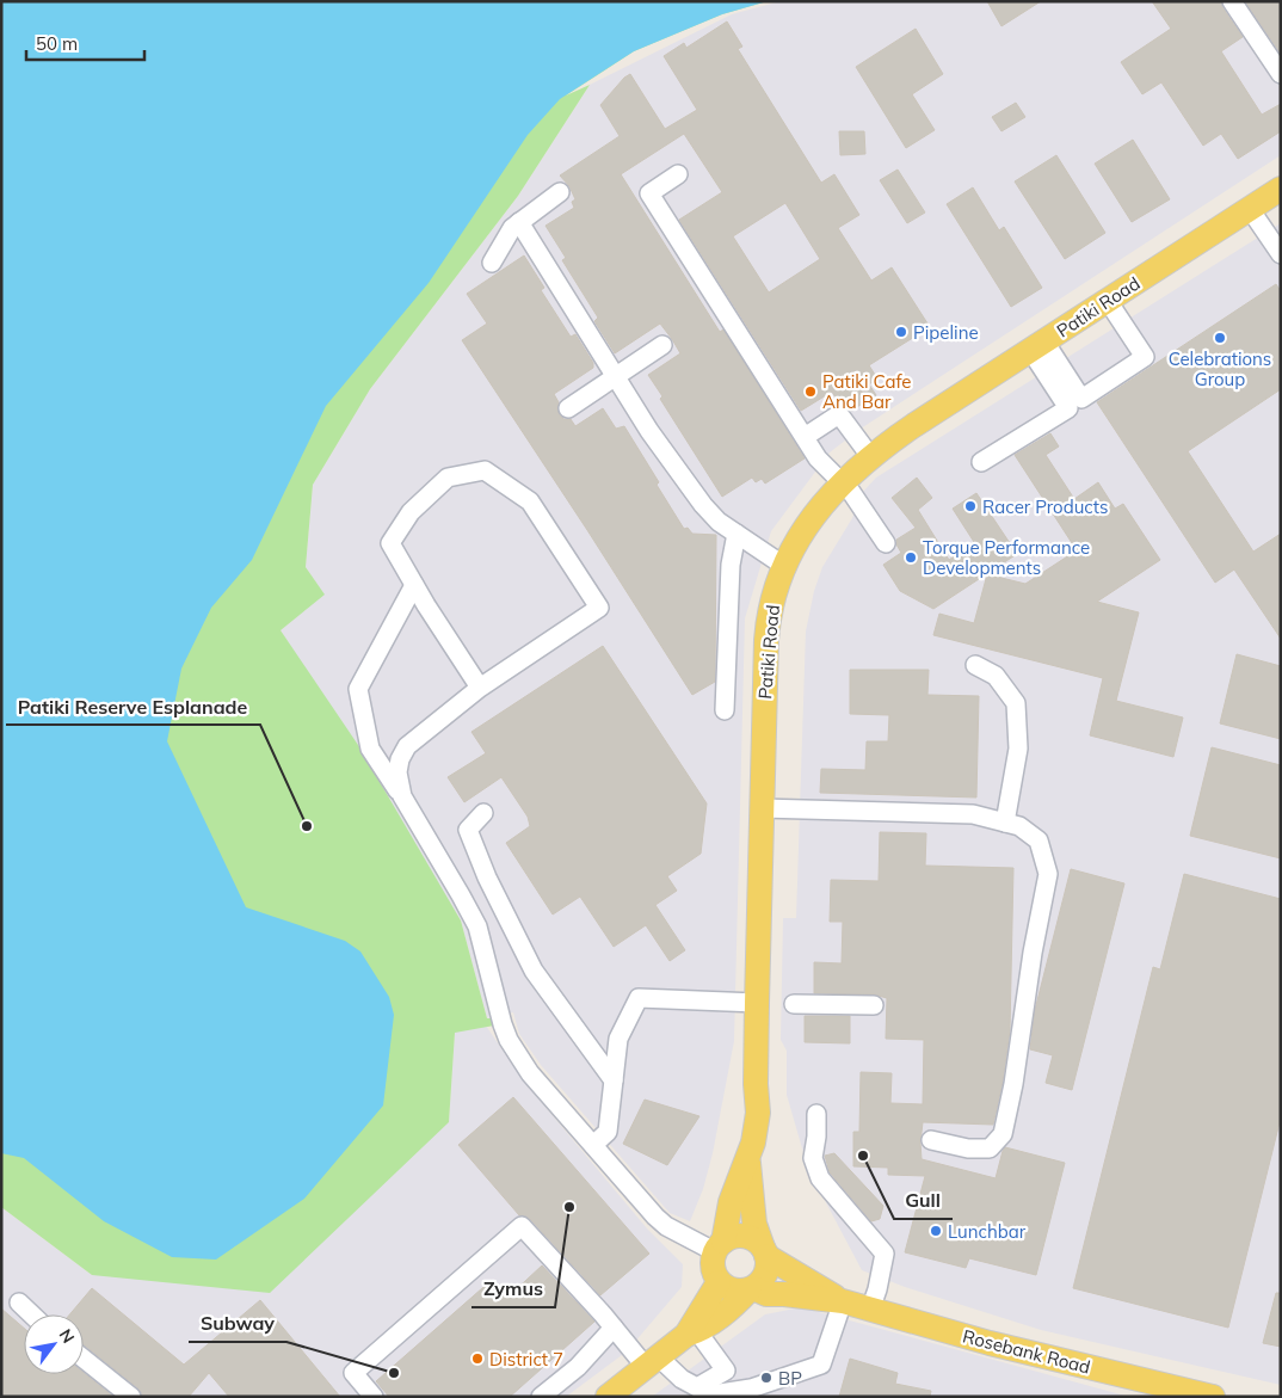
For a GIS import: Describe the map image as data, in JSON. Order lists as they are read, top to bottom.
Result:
{
  "streets": {
    "main road": ["Patiki Road", "Rosebank Road"]
  },
  "crossings": [
    ["Patiki Road", "Rosebank Road"]
  ],
  "places": [
    "Pipeline",
    "Celebrations Group",
    "Patiki Cafe And Bar",
    "Racer Products",
    "Torque Performance Developments",
    "Patiki Reserve Esplanade",
    "Gull",
    "Zymus",
    "Lunchbar",
    "District 7",
    "Subway",
    "BP"
  ],
  "scale_bar": "50 m",
  "north": "top right"
}
